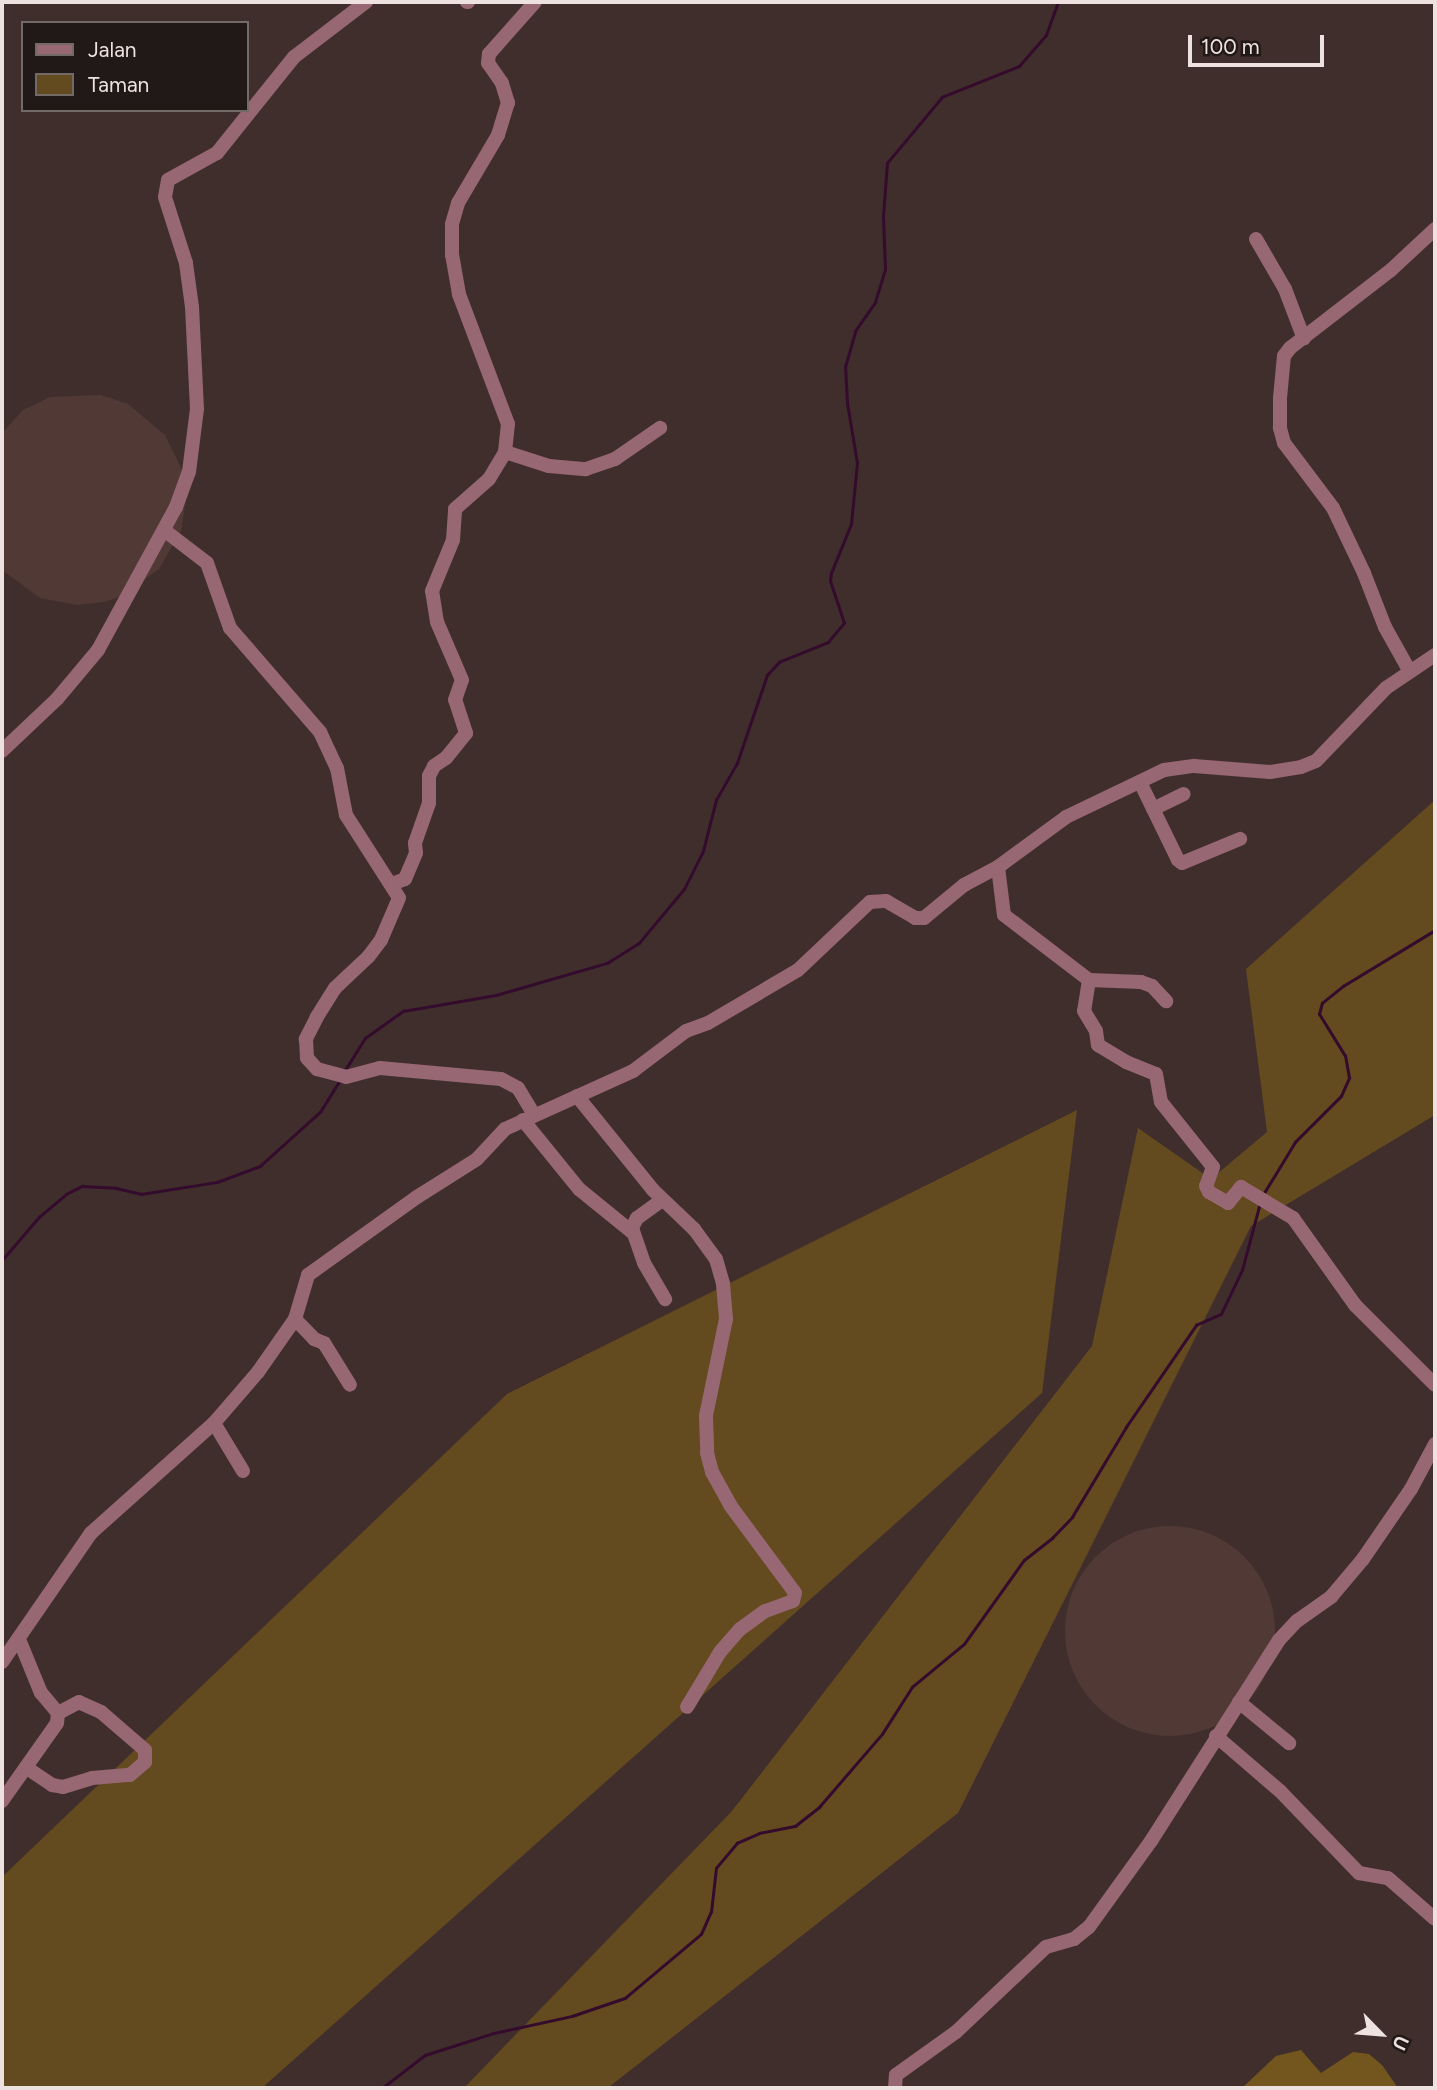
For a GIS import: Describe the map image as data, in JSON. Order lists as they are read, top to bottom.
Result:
{
  "legend": ["Jalan", "Taman"],
  "scale_bar": "100 m",
  "north": "bottom right"
}
